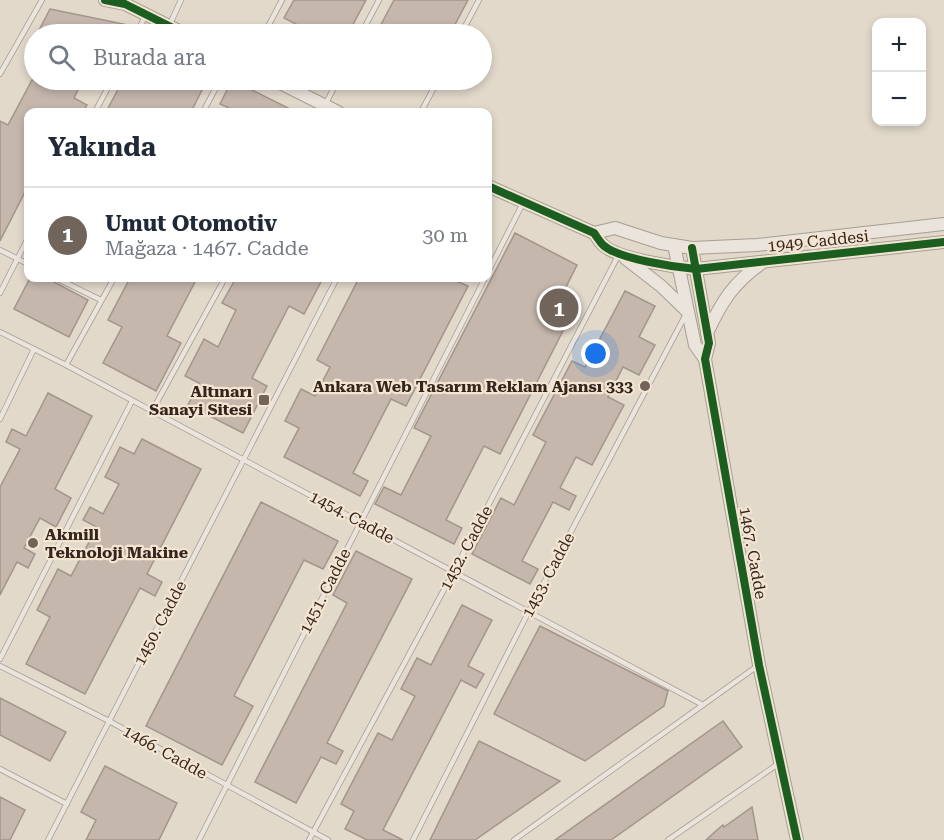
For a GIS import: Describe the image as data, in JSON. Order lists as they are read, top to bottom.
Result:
{
  "streets": {
    "street": ["1949 Caddesi", "1467. Cadde"],
    "lane": [
      "1454. Cadde",
      "1452. Cadde",
      "1453. Cadde",
      "1451. Cadde",
      "1450. Cadde",
      "1466. Cadde"
    ]
  },
  "crossings": [
    ["1949 Caddesi", "1467. Cadde"],
    ["1454. Cadde", "1452. Cadde"],
    ["1454. Cadde", "1453. Cadde"],
    ["1454. Cadde", "1451. Cadde"],
    ["1454. Cadde", "1450. Cadde"],
    ["1452. Cadde", "1466. Cadde"],
    ["1467. Cadde", "1453. Cadde"],
    ["1451. Cadde", "1466. Cadde"],
    ["1450. Cadde", "1466. Cadde"]
  ],
  "places": {
    "other": ["Ankara Web Tasarım Reklam Ajansı 333", "Akmill Teknoloji Makine"],
    "transit": ["Altınarı Sanayi Sitesi"]
  },
  "page": {
    "map_buttons": ["+", "−"],
    "search": "Burada ara",
    "heading": "Yakında",
    "list": [
      {
        "mark": "1",
        "name": "Umut Otomotiv",
        "note": "Mağaza · 1467. Cadde",
        "value": "30 m"
      }
    ],
    "pins": "1"
  }
}
